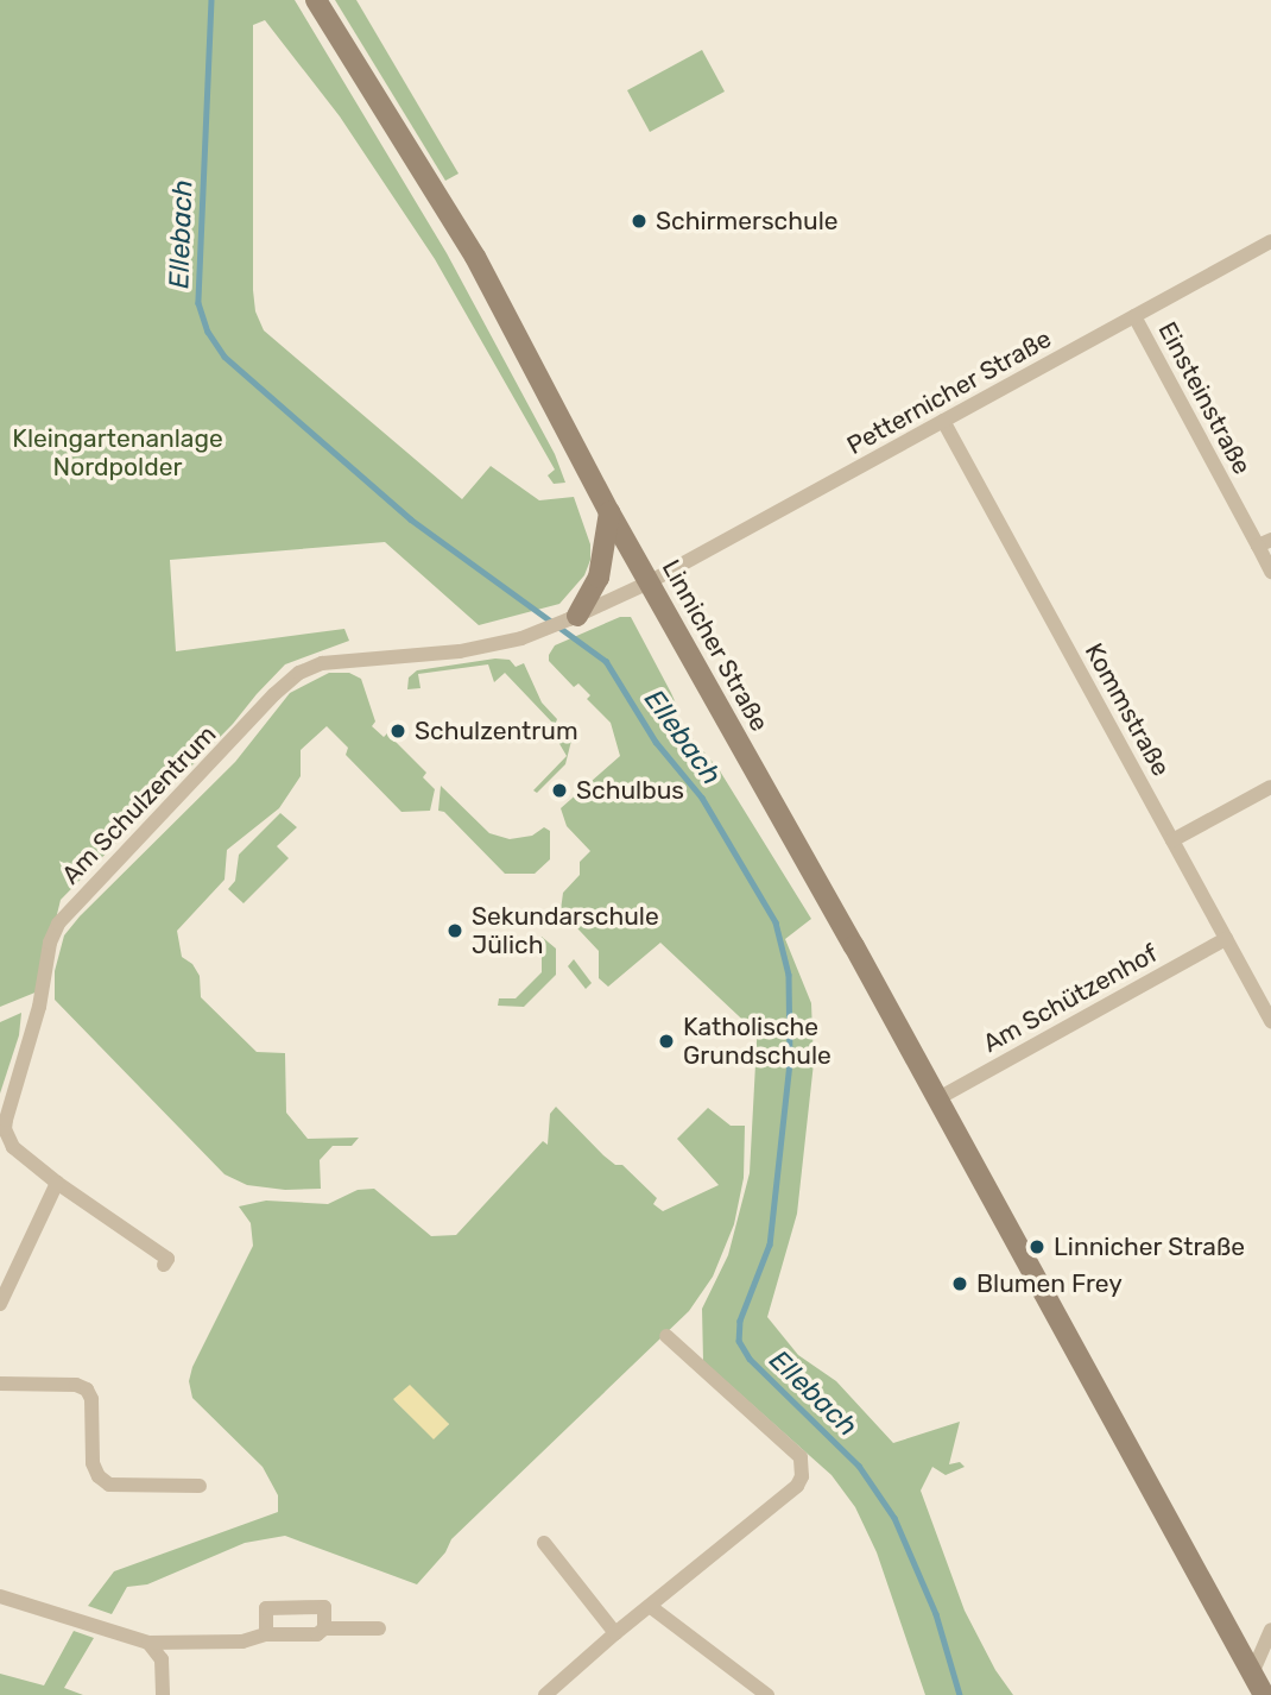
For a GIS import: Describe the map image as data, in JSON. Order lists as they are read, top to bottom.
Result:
{
  "streets": {
    "main road": ["Linnicher Straße"],
    "street": [
      "Petternicher Straße",
      "Einsteinstraße",
      "Kommstraße",
      "Am Schulzentrum",
      "Am Schützenhof"
    ]
  },
  "crossings": [
    ["Petternicher Straße", "Einsteinstraße"],
    ["Petternicher Straße", "Linnicher Straße"],
    ["Petternicher Straße", "Kommstraße"],
    ["Petternicher Straße", "Am Schulzentrum"],
    ["Linnicher Straße", "Am Schulzentrum"],
    ["Linnicher Straße", "Am Schützenhof"],
    ["Kommstraße", "Am Schützenhof"]
  ],
  "water": ["Ellebach"],
  "parks": ["Kleingartenanlage Nordpolder"],
  "places": [
    "Schirmerschule",
    "Schulzentrum",
    "Schulbus",
    "Sekundarschule Jülich",
    "Katholische Grundschule",
    "Linnicher Straße",
    "Blumen Frey"
  ]
}
